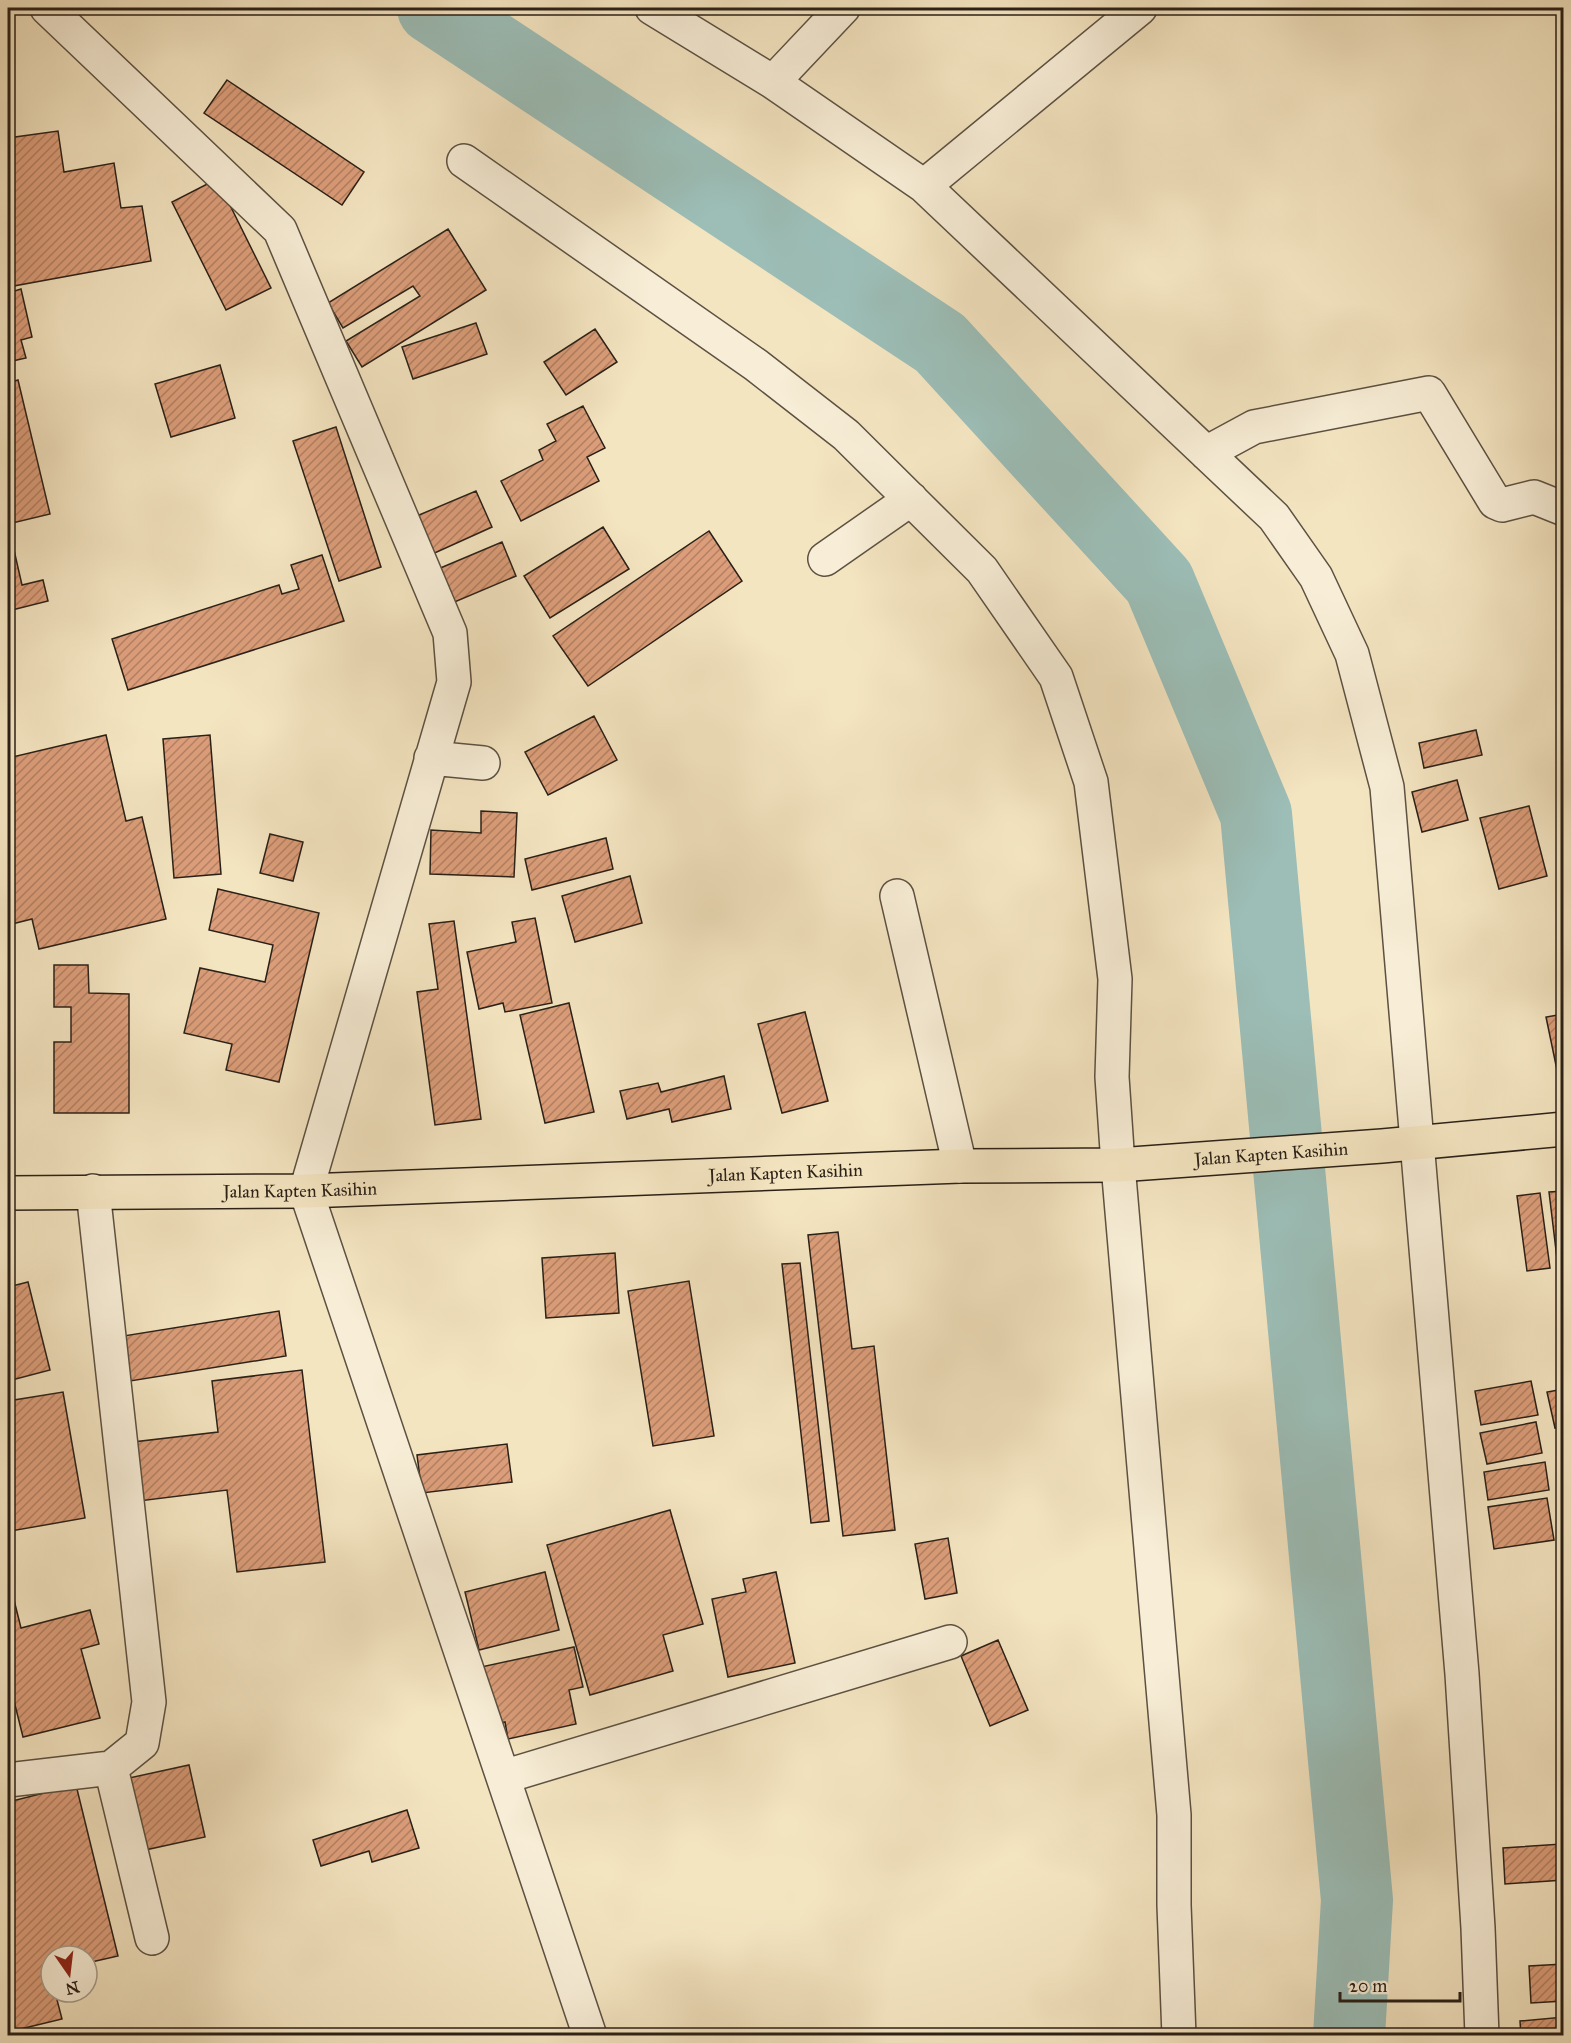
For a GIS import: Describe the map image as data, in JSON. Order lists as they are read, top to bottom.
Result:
{
  "streets": {
    "main road": ["Jalan Kapten Kasihin"]
  },
  "scale_bar": "20 m",
  "north": "bottom"
}
